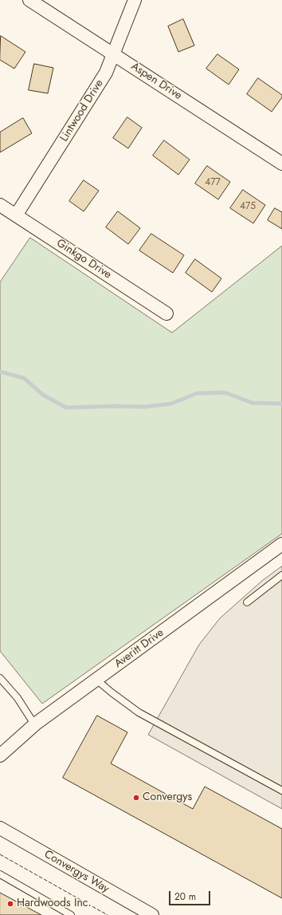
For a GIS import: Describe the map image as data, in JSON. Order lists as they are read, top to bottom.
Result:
{
  "streets": {
    "street": [
      "Aspen Drive",
      "Lintwood Drive",
      "Ginkgo Drive",
      "Averitt Drive",
      "Convergys Way"
    ]
  },
  "crossings": [
    ["Aspen Drive", "Lintwood Drive"],
    ["Lintwood Drive", "Ginkgo Drive"]
  ],
  "places": ["Convergys", "Hardwoods Inc."],
  "house_numbers": ["477", "475"],
  "scale_bar": "20 m"
}
